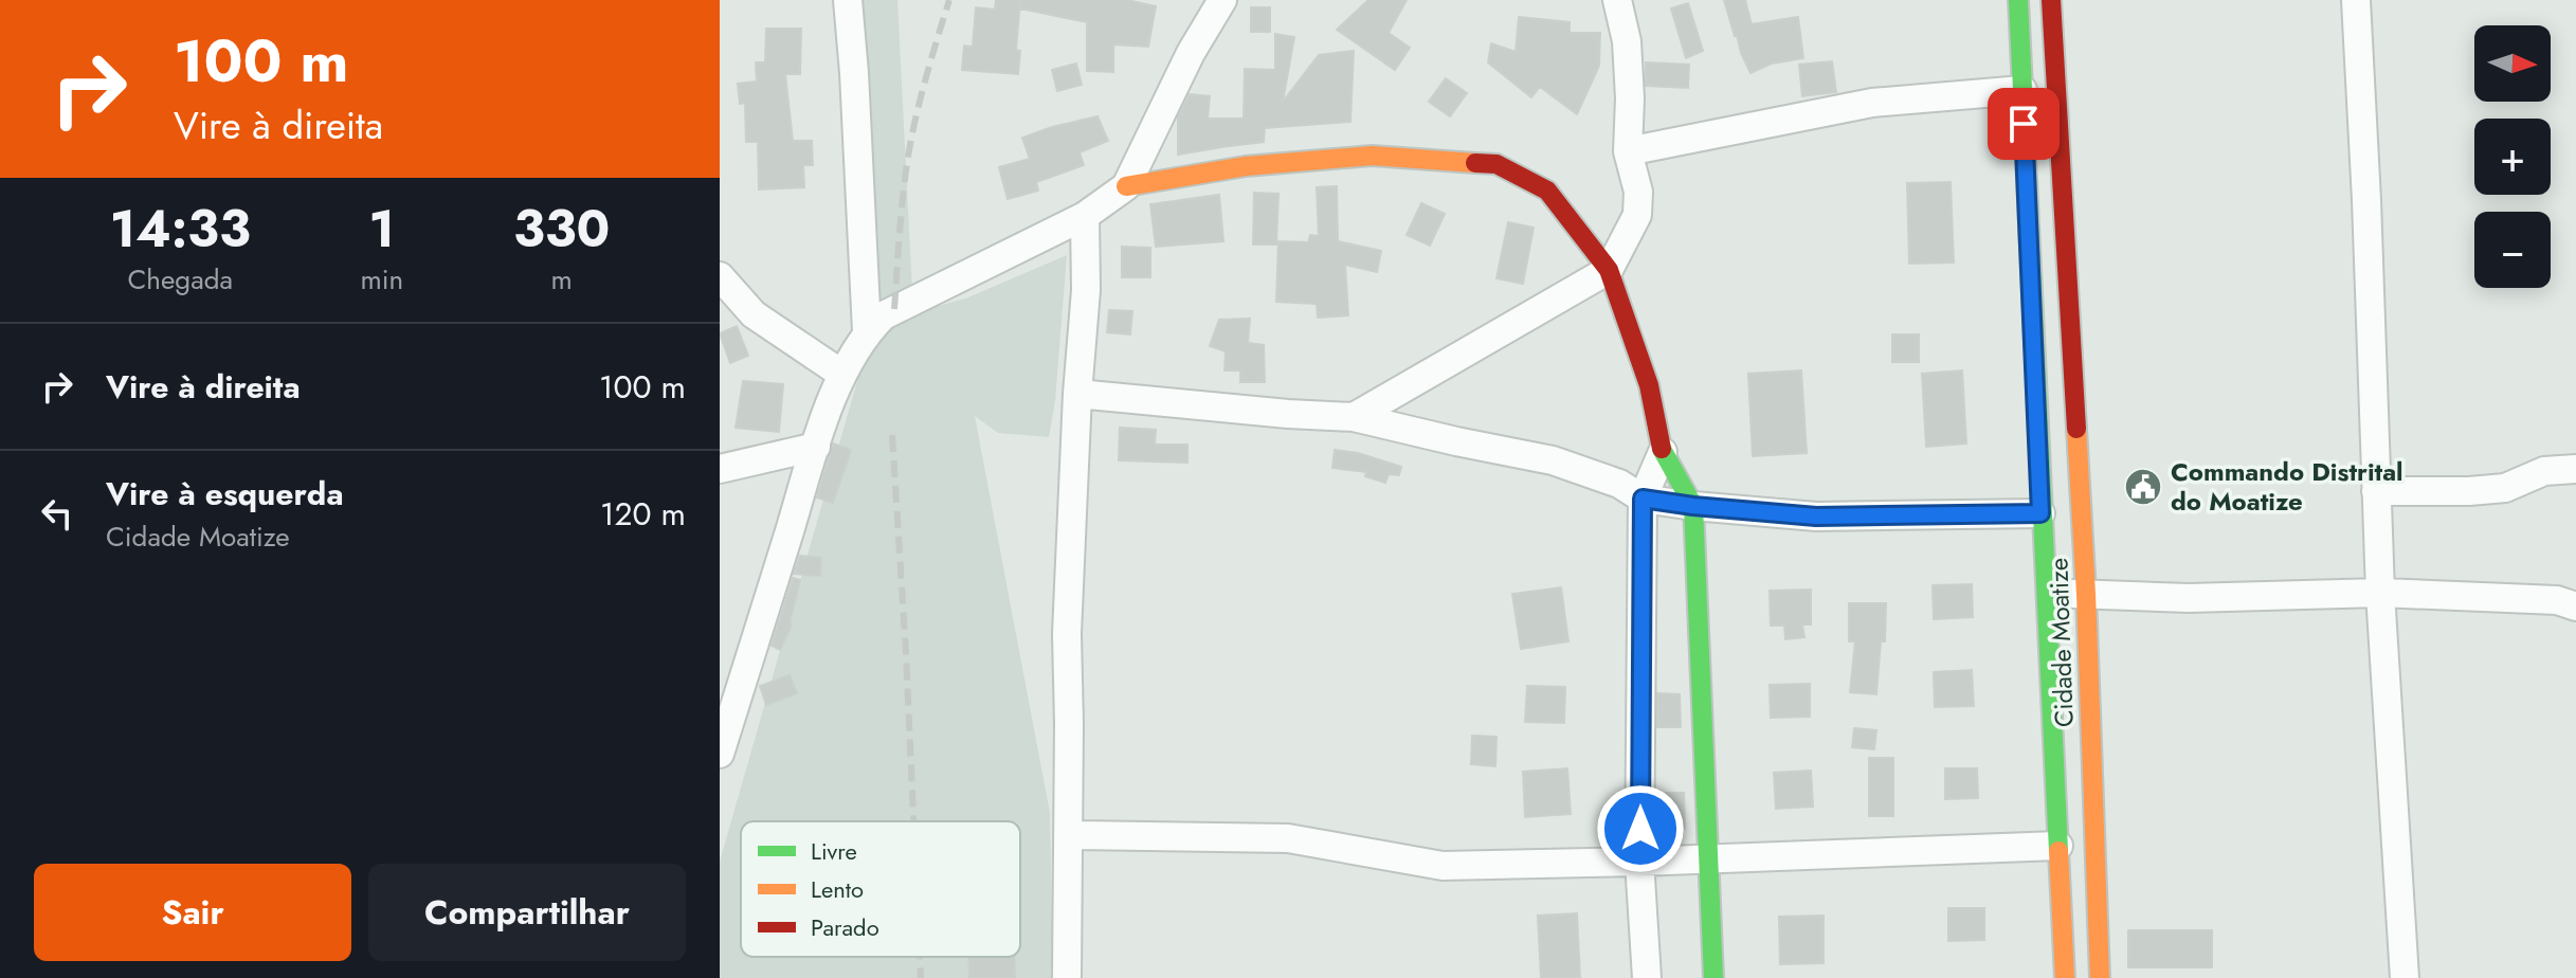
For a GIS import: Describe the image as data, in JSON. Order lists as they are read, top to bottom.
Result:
{
  "streets": {
    "main road": ["Cidade Moatize"]
  },
  "places": {
    "public building": ["Commando Distrital do Moatize"]
  },
  "legend": ["Livre", "Lento", "Parado"],
  "north": "right",
  "page": {
    "turn": ["100 m", "Vire à direita"],
    "map_buttons": ["+", "−"],
    "eta": [
      "14:33",
      "Chegada",
      "1",
      "min",
      "330",
      "m"
    ],
    "list": [
      {
        "name": "Vire à direita",
        "value": "100 m"
      },
      {
        "name": "Vire à esquerda",
        "note": "Cidade Moatize",
        "value": "120 m"
      }
    ],
    "buttons": ["Sair", "Compartilhar"]
  }
}
